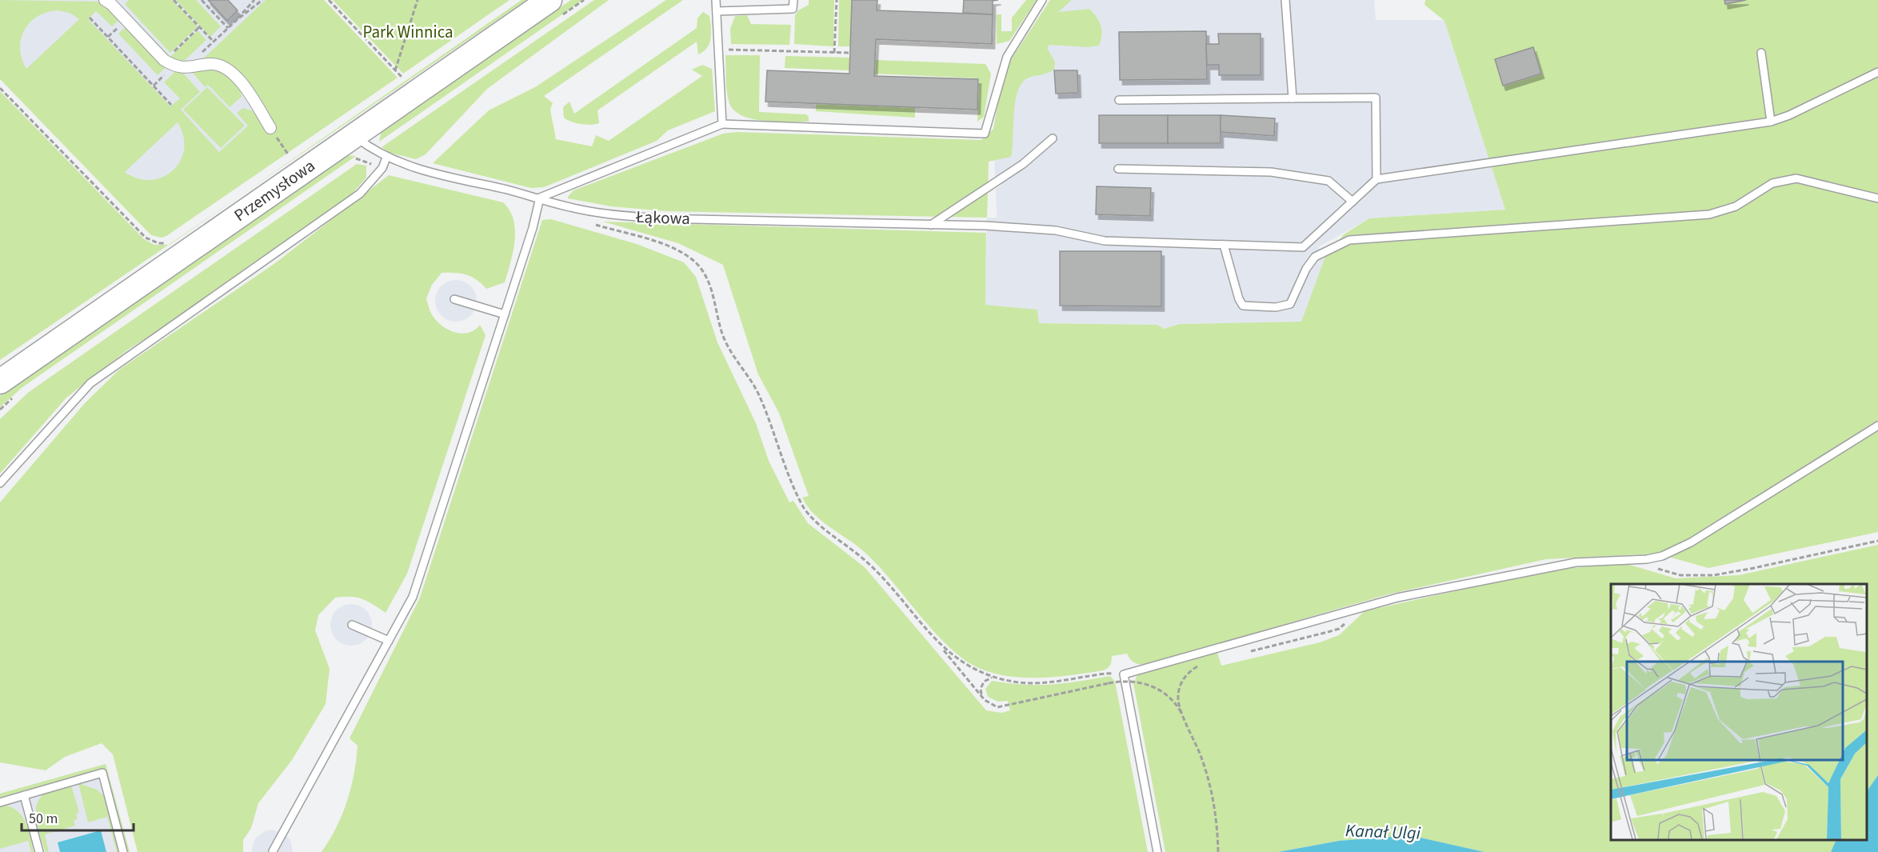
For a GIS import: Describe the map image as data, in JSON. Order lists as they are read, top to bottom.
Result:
{
  "streets": {
    "main road": ["Przemysłowa"],
    "lane": ["Łąkowa"]
  },
  "crossings": [
    ["Przemysłowa", "Łąkowa"]
  ],
  "water": ["Kanał Ulgi"],
  "parks": ["Park Winnica"],
  "scale_bar": "50 m"
}
